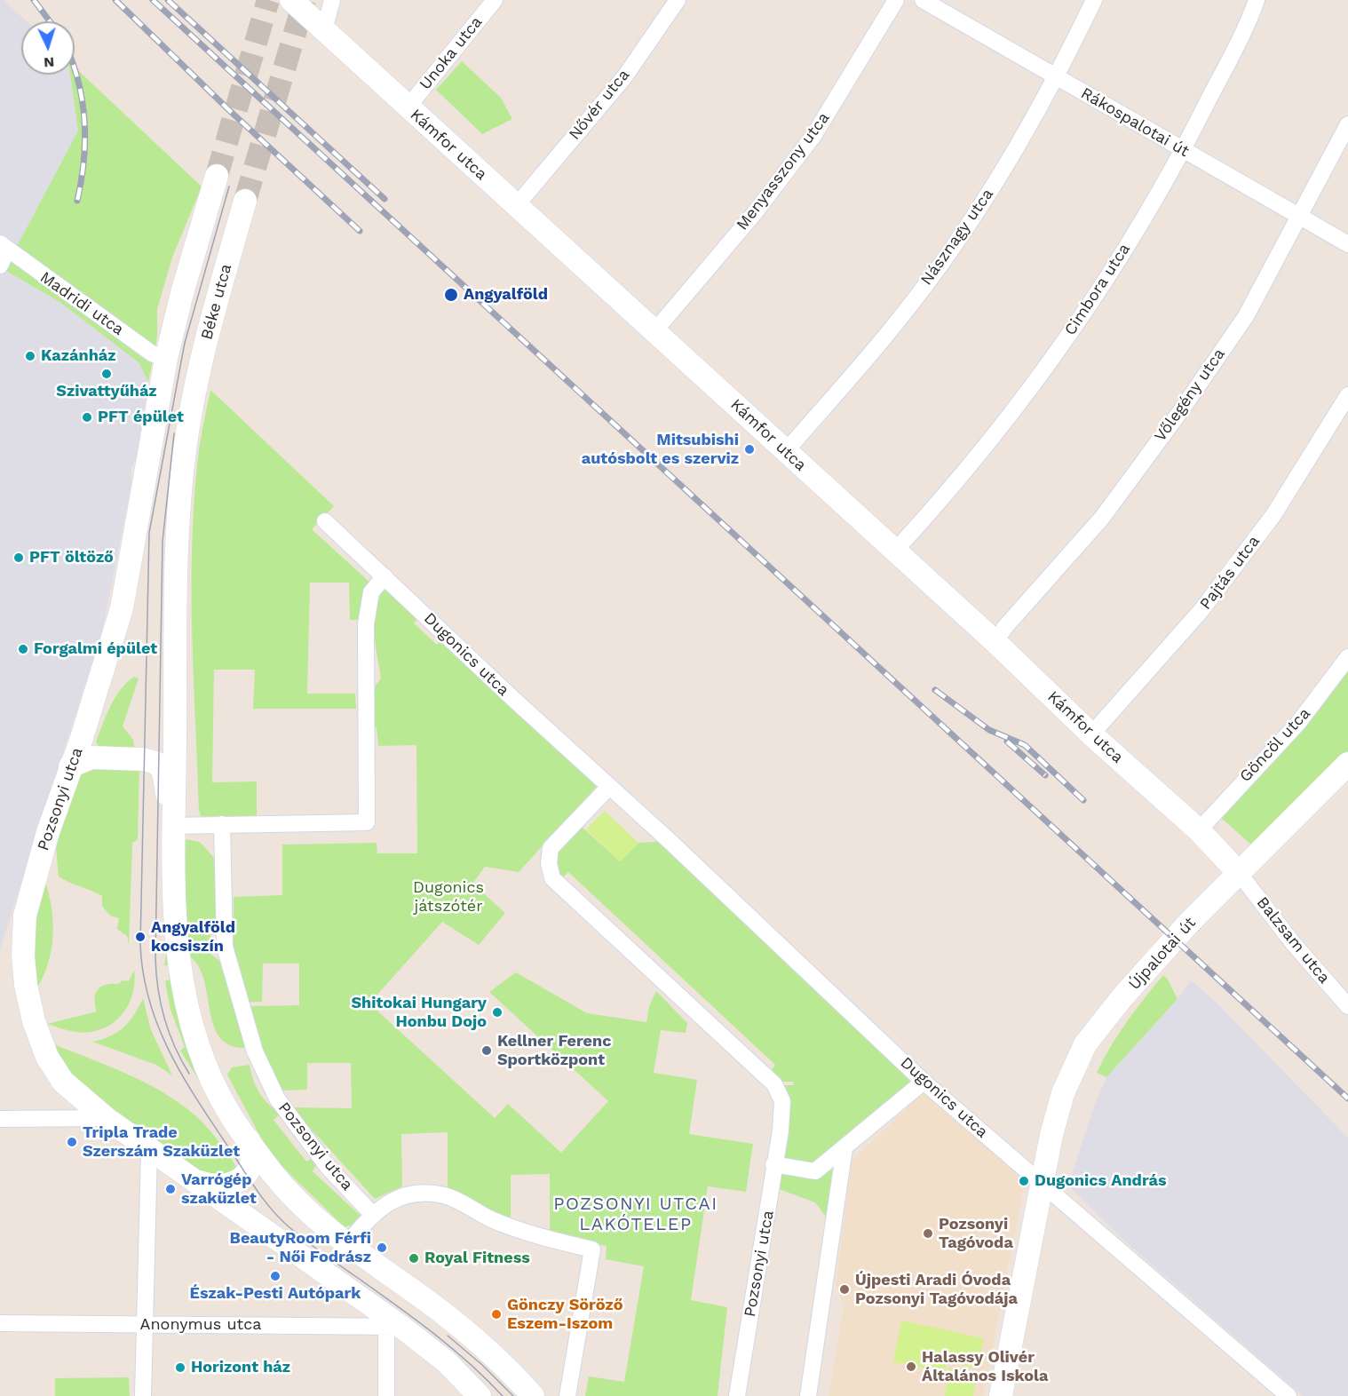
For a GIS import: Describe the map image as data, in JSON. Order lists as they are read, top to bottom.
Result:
{
  "streets": {
    "main road": [
      "Kámfor utca",
      "Béke utca",
      "Pozsonyi utca",
      "Újpalotai út"
    ],
    "street": [
      "Unoka utca",
      "Nővér utca",
      "Rákospalotai út",
      "Menyasszony utca",
      "Násznagy utca",
      "Cimbora utca",
      "Madridi utca",
      "Vőlegény utca",
      "Pajtás utca",
      "Dugonics utca",
      "Göncöl utca",
      "Balzsam utca",
      "Anonymus utca"
    ]
  },
  "crossings": [
    ["Unoka utca", "Kámfor utca"],
    ["Nővér utca", "Kámfor utca"],
    ["Rákospalotai út", "Násznagy utca"],
    ["Rákospalotai út", "Cimbora utca"],
    ["Rákospalotai út", "Vőlegény utca"],
    ["Kámfor utca", "Menyasszony utca"],
    ["Kámfor utca", "Násznagy utca"],
    ["Kámfor utca", "Cimbora utca"],
    ["Kámfor utca", "Vőlegény utca"],
    ["Kámfor utca", "Pajtás utca"],
    ["Kámfor utca", "Göncöl utca"],
    ["Kámfor utca", "Balzsam utca"],
    ["Kámfor utca", "Újpalotai út"],
    ["Béke utca", "Pozsonyi utca"],
    ["Madridi utca", "Pozsonyi utca"],
    ["Dugonics utca", "Pozsonyi utca"],
    ["Dugonics utca", "Újpalotai út"],
    ["Pozsonyi utca", "Anonymus utca"],
    ["Balzsam utca", "Újpalotai út"]
  ],
  "districts": ["POZSONYI UTCAI LAKÓTELEP"],
  "parks": ["Dugonics játszótér"],
  "places": [
    "Angyalföld",
    "Kazánház",
    "Szivattyűház",
    "PFT épület",
    "Mitsubishi autósbolt es szerviz",
    "PFT öltöző",
    "Forgalmi épület",
    "Angyalföld kocsiszín",
    "Shitokai Hungary Honbu Dojo",
    "Kellner Ferenc Sportközpont",
    "Tripla Trade Szerszám Szaküzlet",
    "Dugonics András",
    "Varrógép szaküzlet",
    "Pozsonyi Tagóvoda",
    "BeautyRoom Férfi - Női Fodrász",
    "Royal Fitness",
    "Észak-Pesti Autópark",
    "Újpesti Aradi Óvoda Pozsonyi Tagóvodája",
    "Gönczy Söröző Eszem-Iszom",
    "Halassy Olivér Általános Iskola",
    "Horizont ház"
  ],
  "north": "bottom"
}
